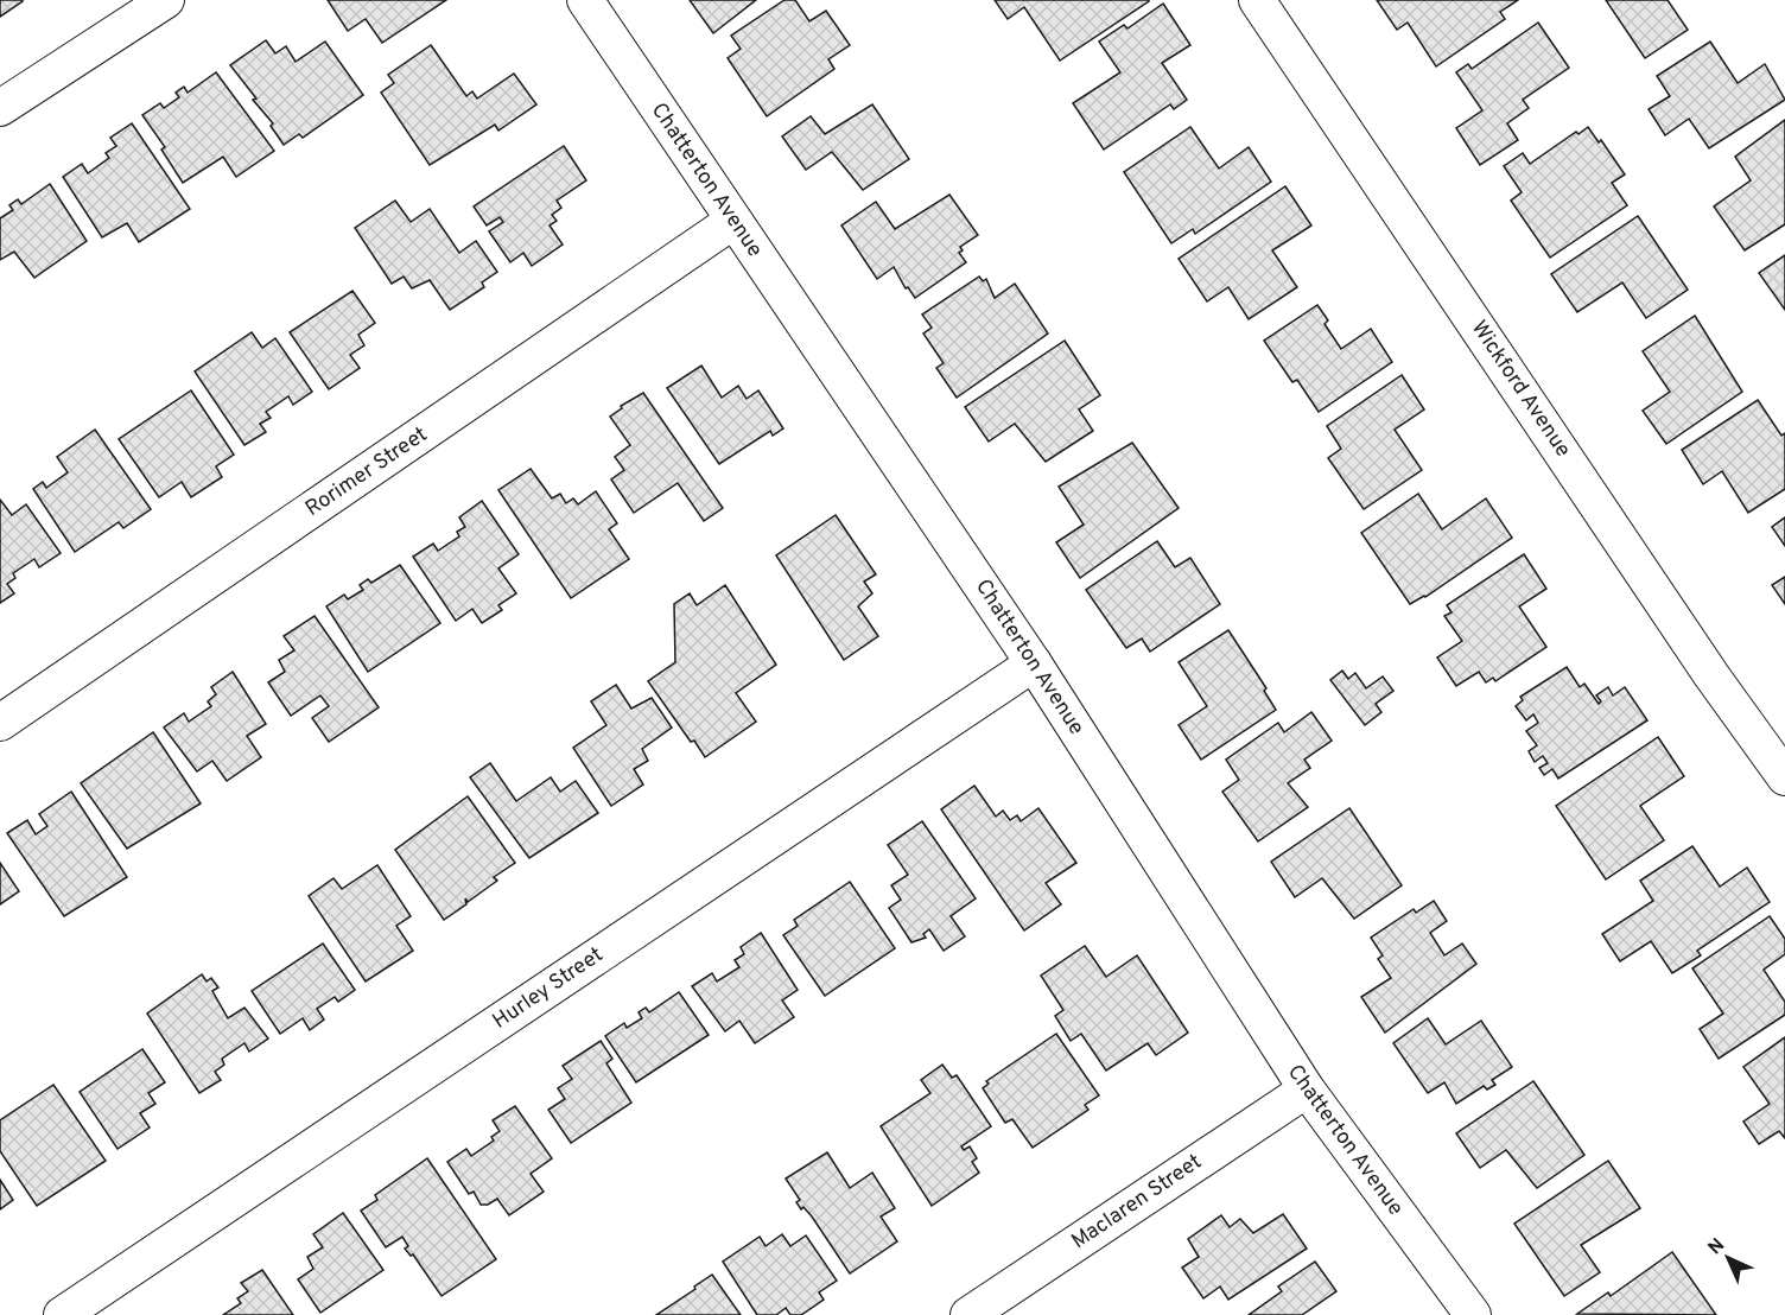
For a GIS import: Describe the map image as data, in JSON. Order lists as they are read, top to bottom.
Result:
{
  "streets": {
    "street": [
      "Chatterton Avenue",
      "Wickford Avenue",
      "Rorimer Street",
      "Hurley Street",
      "Maclaren Street"
    ]
  },
  "crossings": [
    ["Chatterton Avenue", "Rorimer Street"],
    ["Chatterton Avenue", "Hurley Street"],
    ["Chatterton Avenue", "Maclaren Street"]
  ],
  "north": "top left"
}
